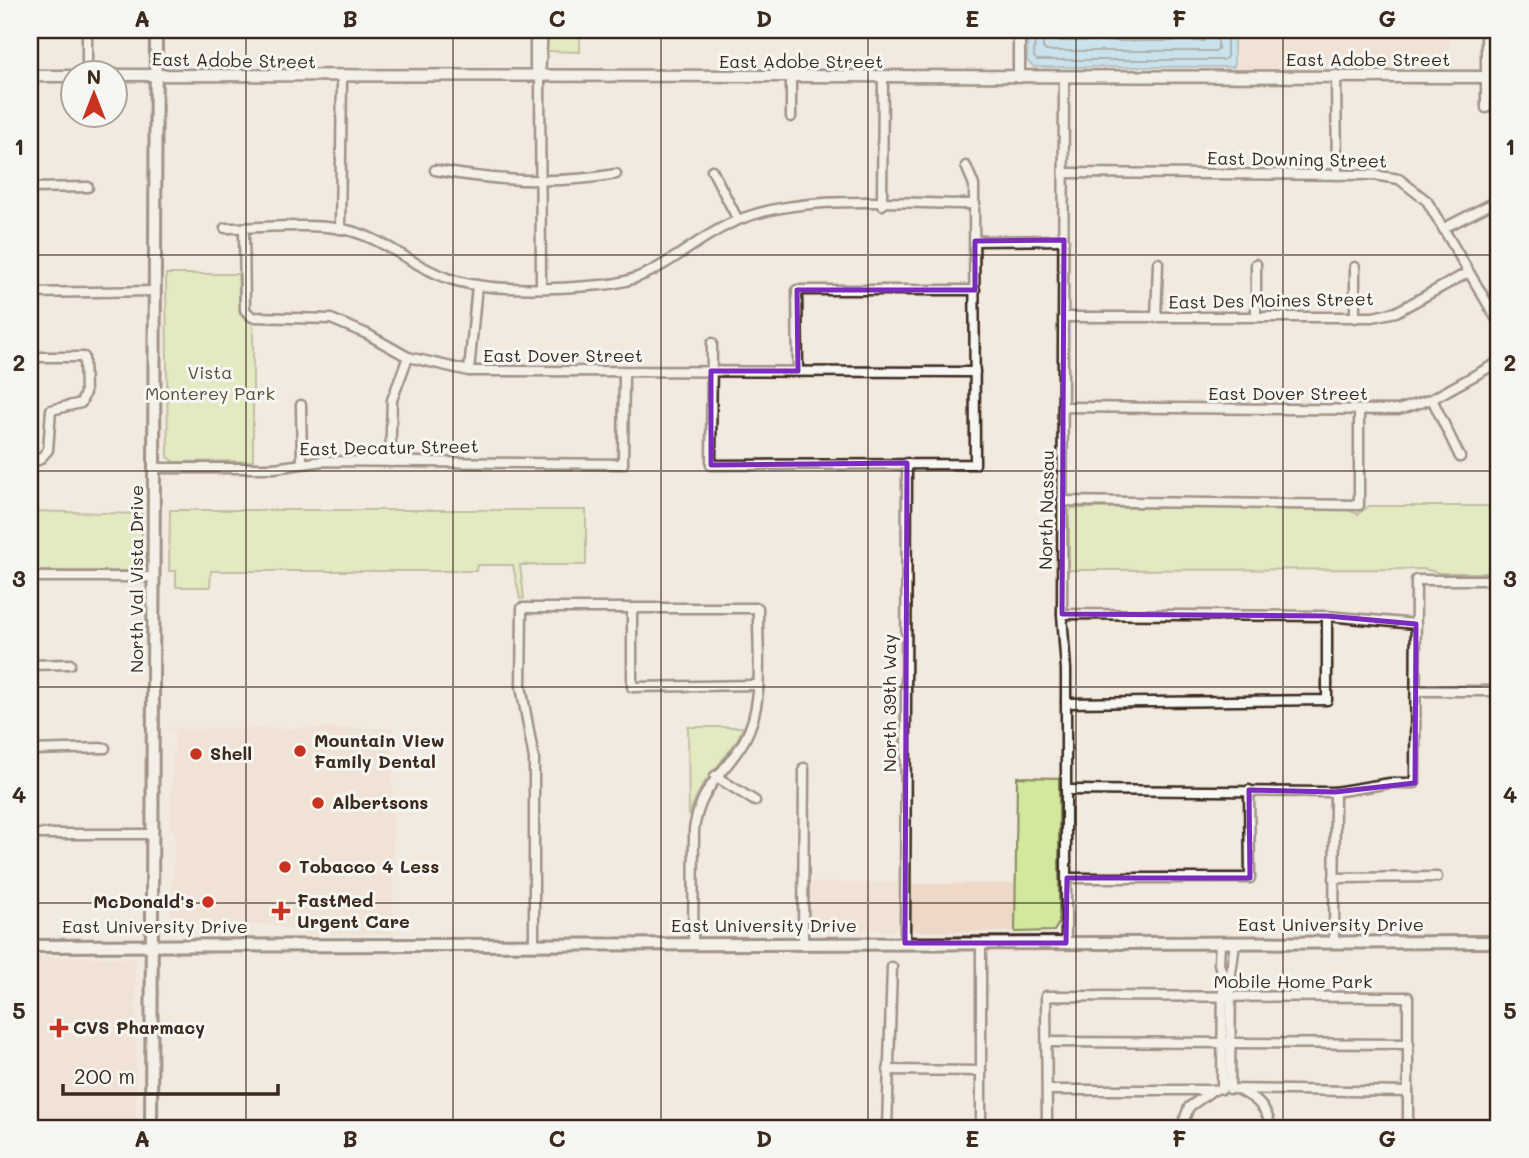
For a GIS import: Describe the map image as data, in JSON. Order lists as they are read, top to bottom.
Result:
{
  "streets": {
    "main road": ["North Val Vista Drive", "East University Drive"],
    "street": [
      "East Adobe Street",
      "East Downing Street",
      "East Des Moines Street",
      "East Dover Street",
      "East Decatur Street",
      "North Nassau",
      "North 39th Way",
      "Mobile Home Park"
    ]
  },
  "crossings": [
    ["East Adobe Street", "North Nassau"],
    ["East Adobe Street", "North Val Vista Drive"],
    ["East Downing Street", "East Des Moines Street"],
    ["East Downing Street", "North Nassau"],
    ["East Des Moines Street", "North Nassau"],
    ["East Dover Street", "East Decatur Street"],
    ["East Dover Street", "North Nassau"],
    ["East Decatur Street", "North Val Vista Drive"],
    ["North Nassau", "East University Drive"],
    ["North Val Vista Drive", "East University Drive"],
    ["North 39th Way", "East University Drive"]
  ],
  "parks": ["Vista Monterey Park"],
  "places": {
    "other": [
      "Mountain View Family Dental",
      "Shell",
      "Albertsons",
      "Tobacco 4 Less",
      "McDonald's"
    ],
    "health": ["FastMed Urgent Care", "CVS Pharmacy"]
  },
  "scale_bar": "200 m",
  "north": "top",
  "grid": {
    "columns": [
      "A",
      "B",
      "C",
      "D",
      "E",
      "F",
      "G"
    ],
    "rows": [
      "1",
      "2",
      "3",
      "4",
      "5"
    ]
  }
}
